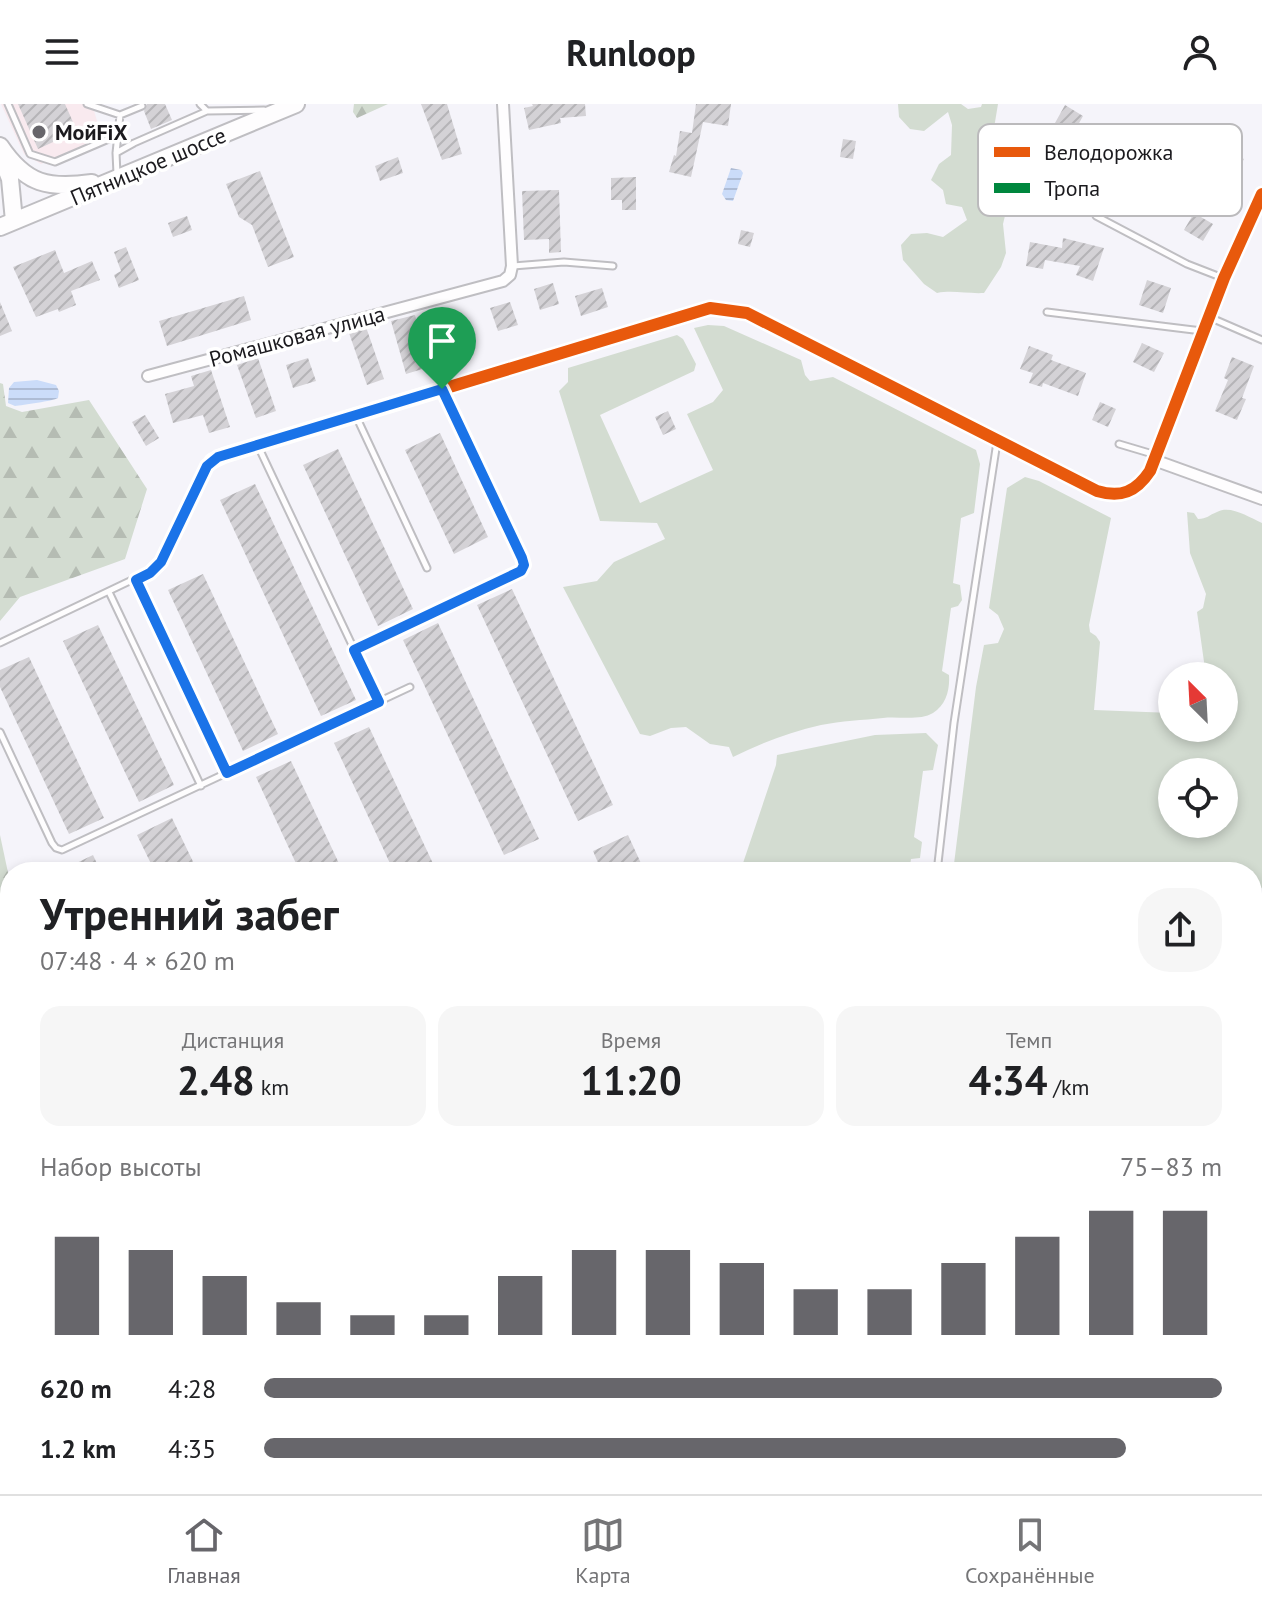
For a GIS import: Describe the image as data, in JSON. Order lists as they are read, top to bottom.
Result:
{
  "streets": {
    "main road": ["Пятницкое шоссе"],
    "street": ["Ромашковая улица"]
  },
  "places": ["МойFiX"],
  "legend": ["Велодорожка", "Тропа"],
  "north": "top left",
  "page": {
    "header": "Runloop",
    "heading": ["Утренний забег", "07:48 · 4 × 620 m"],
    "stats": [
      ["Дистанция", "2.48 km"],
      ["Время", "11:20"],
      ["Темп", "4:34 /km"]
    ],
    "chart": ["Набор высоты", "75–83 m"],
    "list": [
      {
        "name": "620 m",
        "note": "4:28"
      },
      {
        "name": "1.2 km",
        "note": "4:35"
      }
    ],
    "tabs": ["Главная", "Карта", "Сохранённые"]
  }
}
